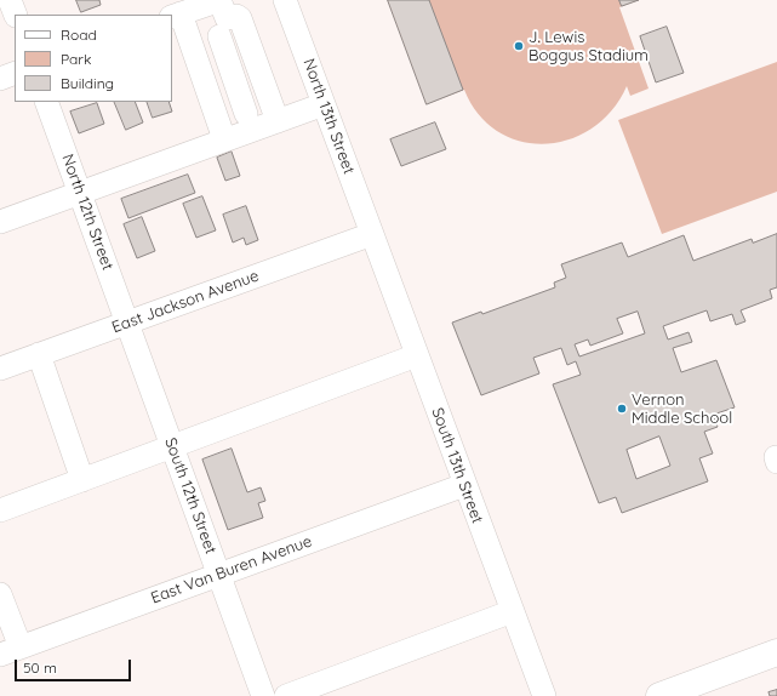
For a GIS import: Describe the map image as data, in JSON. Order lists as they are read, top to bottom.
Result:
{
  "streets": {
    "street": [
      "North 13th Street",
      "North 12th Street",
      "East Jackson Avenue",
      "South 13th Street",
      "South 12th Street",
      "East Van Buren Avenue"
    ]
  },
  "crossings": [
    ["North 13th Street", "East Jackson Avenue"],
    ["North 13th Street", "South 13th Street"],
    ["North 12th Street", "East Jackson Avenue"],
    ["North 12th Street", "South 12th Street"],
    ["East Jackson Avenue", "South 13th Street"],
    ["East Jackson Avenue", "South 12th Street"],
    ["South 13th Street", "East Van Buren Avenue"],
    ["South 12th Street", "East Van Buren Avenue"]
  ],
  "places": ["J. Lewis Boggus Stadium", "Vernon Middle School"],
  "legend": ["Road", "Park", "Building"],
  "scale_bar": "50 m"
}
